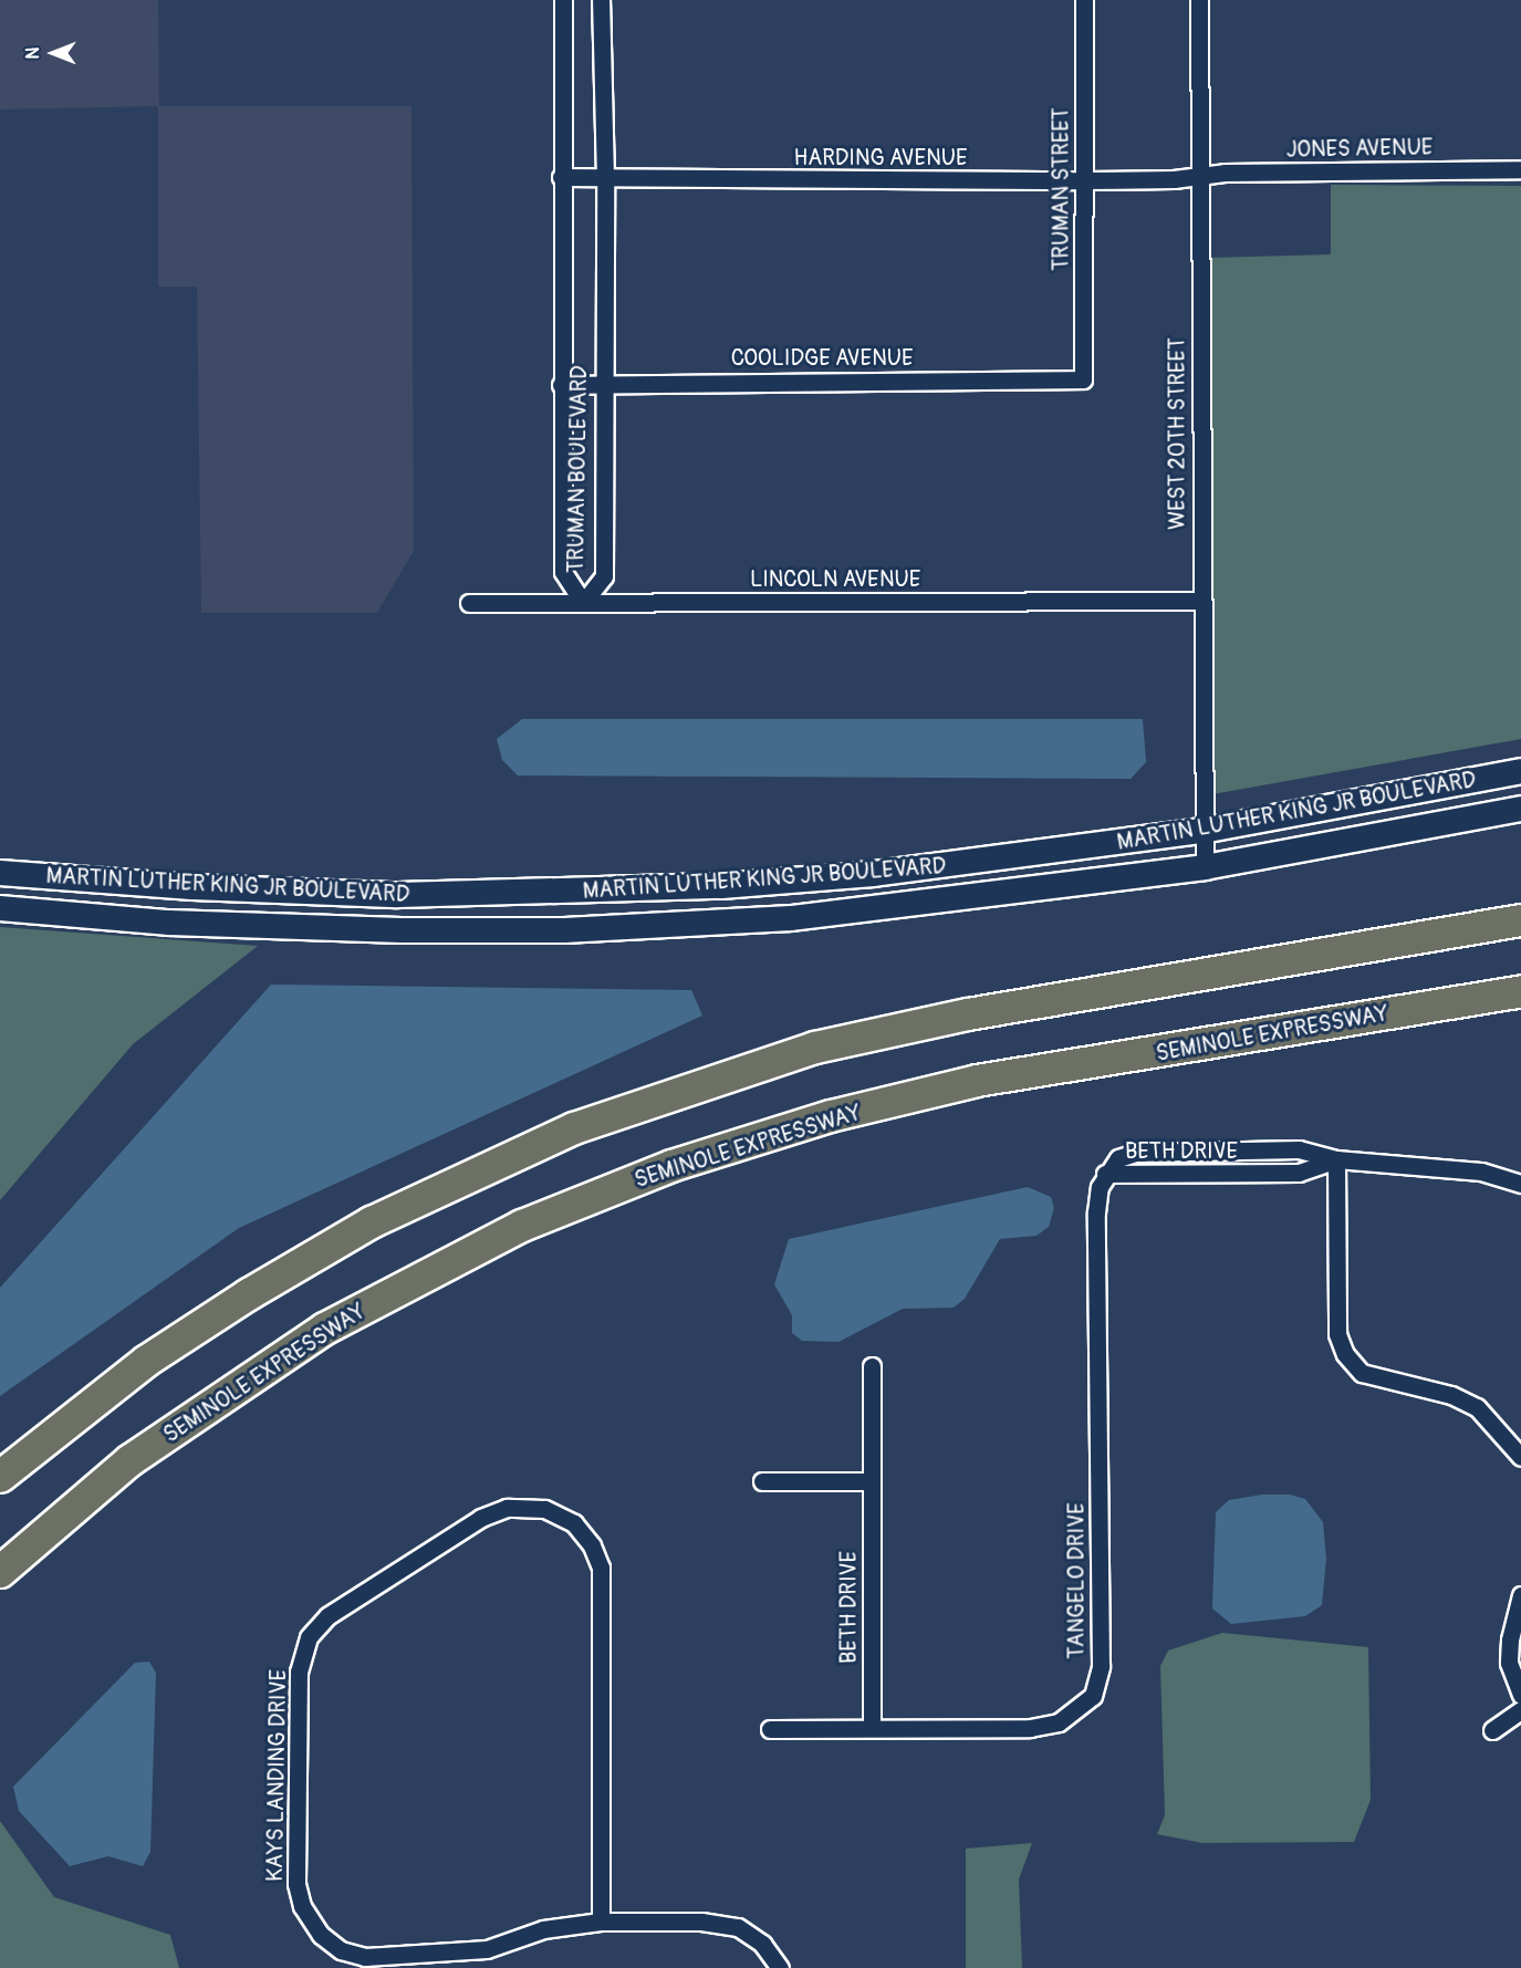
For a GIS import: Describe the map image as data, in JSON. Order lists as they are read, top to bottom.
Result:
{
  "streets": {
    "highway": ["SEMINOLE EXPRESSWAY"],
    "main road": ["MARTIN LUTHER KING JR BOULEVARD"],
    "street": [
      "JONES AVENUE",
      "HARDING AVENUE",
      "TRUMAN STREET",
      "COOLIDGE AVENUE",
      "WEST 20TH STREET",
      "TRUMAN BOULEVARD",
      "LINCOLN AVENUE",
      "BETH DRIVE",
      "TANGELO DRIVE",
      "KAYS LANDING DRIVE"
    ]
  },
  "crossings": [
    ["JONES AVENUE", "HARDING AVENUE"],
    ["JONES AVENUE", "WEST 20TH STREET"],
    ["HARDING AVENUE", "TRUMAN STREET"],
    ["HARDING AVENUE", "WEST 20TH STREET"],
    ["HARDING AVENUE", "TRUMAN BOULEVARD"],
    ["TRUMAN STREET", "COOLIDGE AVENUE"],
    ["COOLIDGE AVENUE", "TRUMAN BOULEVARD"],
    ["WEST 20TH STREET", "LINCOLN AVENUE"],
    ["WEST 20TH STREET", "MARTIN LUTHER KING JR BOULEVARD"],
    ["TRUMAN BOULEVARD", "LINCOLN AVENUE"],
    ["BETH DRIVE", "TANGELO DRIVE"]
  ],
  "north": "left"
}
